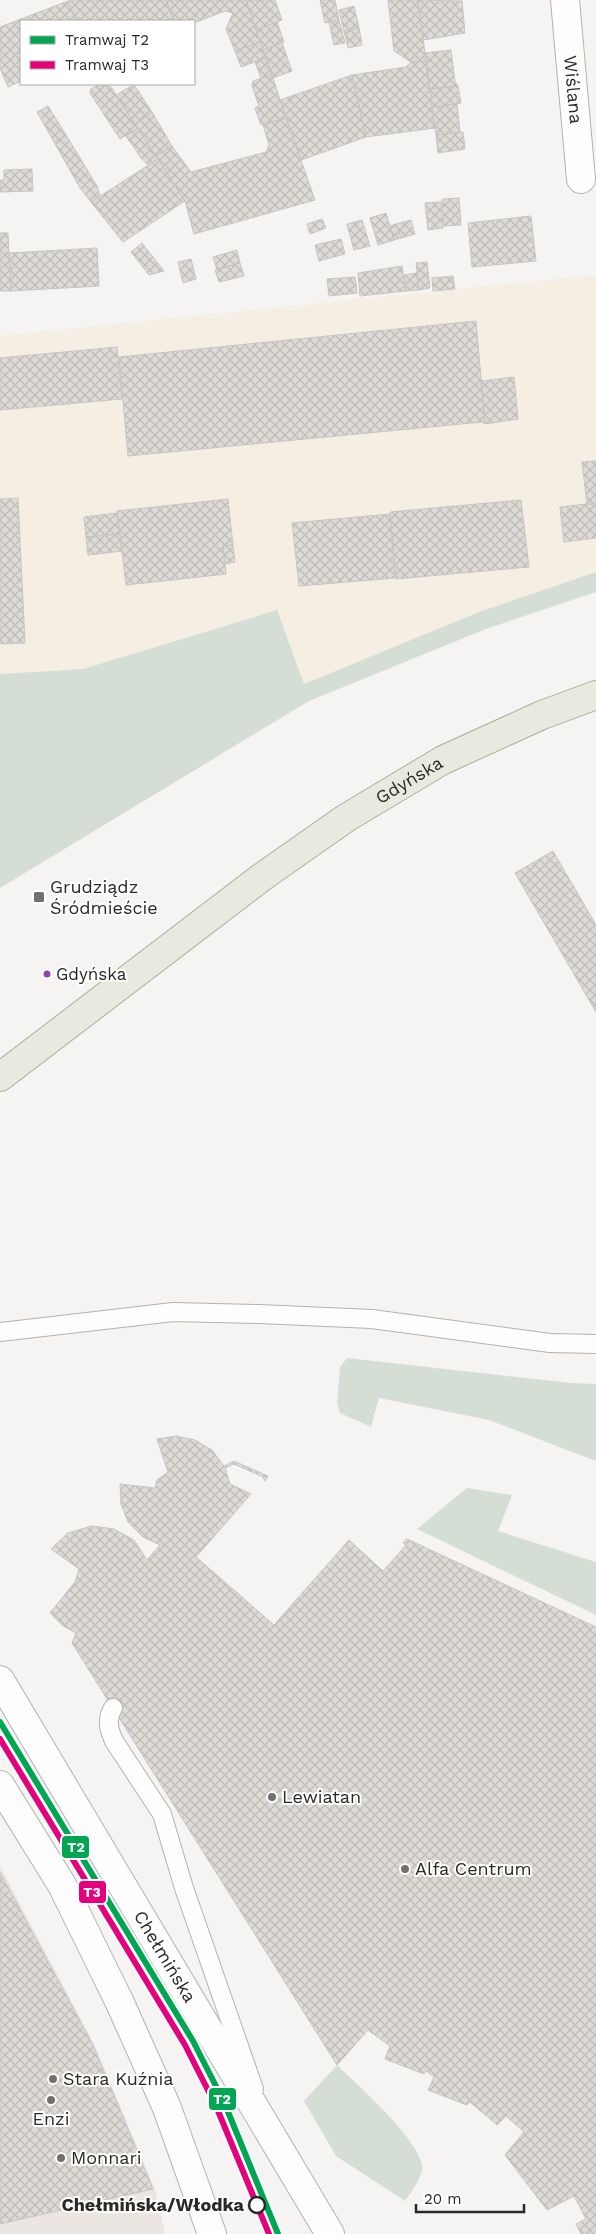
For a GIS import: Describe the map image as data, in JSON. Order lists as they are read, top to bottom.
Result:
{
  "streets": {
    "main road": ["Wiślana", "Gdyńska", "Chełmińska"]
  },
  "places": {
    "transit": ["Grudziądz Śródmieście"],
    "other": [
      "Gdyńska",
      "Lewiatan",
      "Alfa Centrum",
      "Stara Kuźnia",
      "Enzi",
      "Monnari",
      "Chełmińska/Włodka"
    ]
  },
  "lines": ["tram line T2", "tram line T3"],
  "legend": ["Tramwaj T2", "Tramwaj T3"],
  "scale_bar": "20 m"
}
